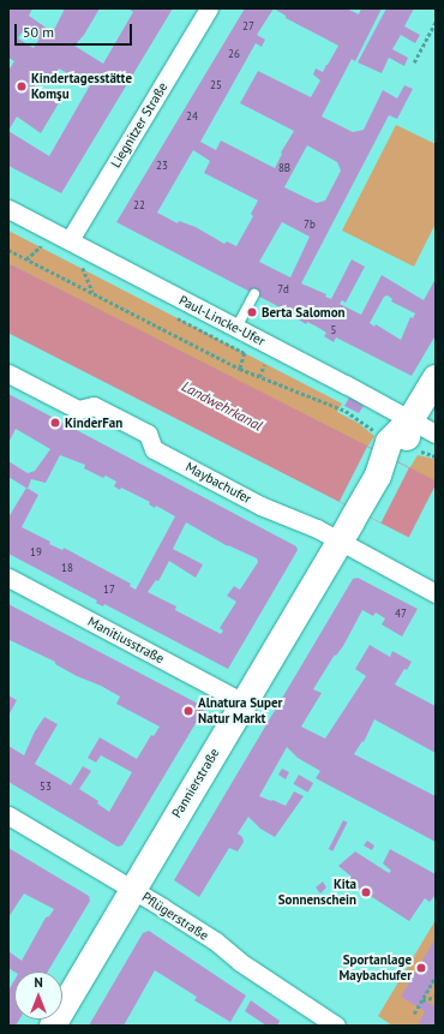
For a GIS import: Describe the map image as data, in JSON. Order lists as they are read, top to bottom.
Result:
{
  "streets": {
    "street": [
      "Liegnitzer Straße",
      "Paul-Lincke-Ufer",
      "Maybachufer",
      "Manitiusstraße",
      "Pannierstraße",
      "Pflügerstraße"
    ]
  },
  "crossings": [
    ["Liegnitzer Straße", "Paul-Lincke-Ufer"],
    ["Paul-Lincke-Ufer", "Pannierstraße"],
    ["Maybachufer", "Pannierstraße"],
    ["Manitiusstraße", "Pannierstraße"],
    ["Pannierstraße", "Pflügerstraße"]
  ],
  "water": ["Landwehrkanal"],
  "places": [
    "Kindertagesstätte Komşu",
    "Berta Salomon",
    "KinderFan",
    "Alnatura Super Natur Markt",
    "Kita Sonnenschein",
    "Sportanlage Maybachufer"
  ],
  "house_numbers": [
    "27",
    "26",
    "25",
    "24",
    "23",
    "8B",
    "22",
    "7b",
    "7d",
    "5",
    "19",
    "18",
    "17",
    "47",
    "53"
  ],
  "scale_bar": "50 m",
  "north": "top"
}
